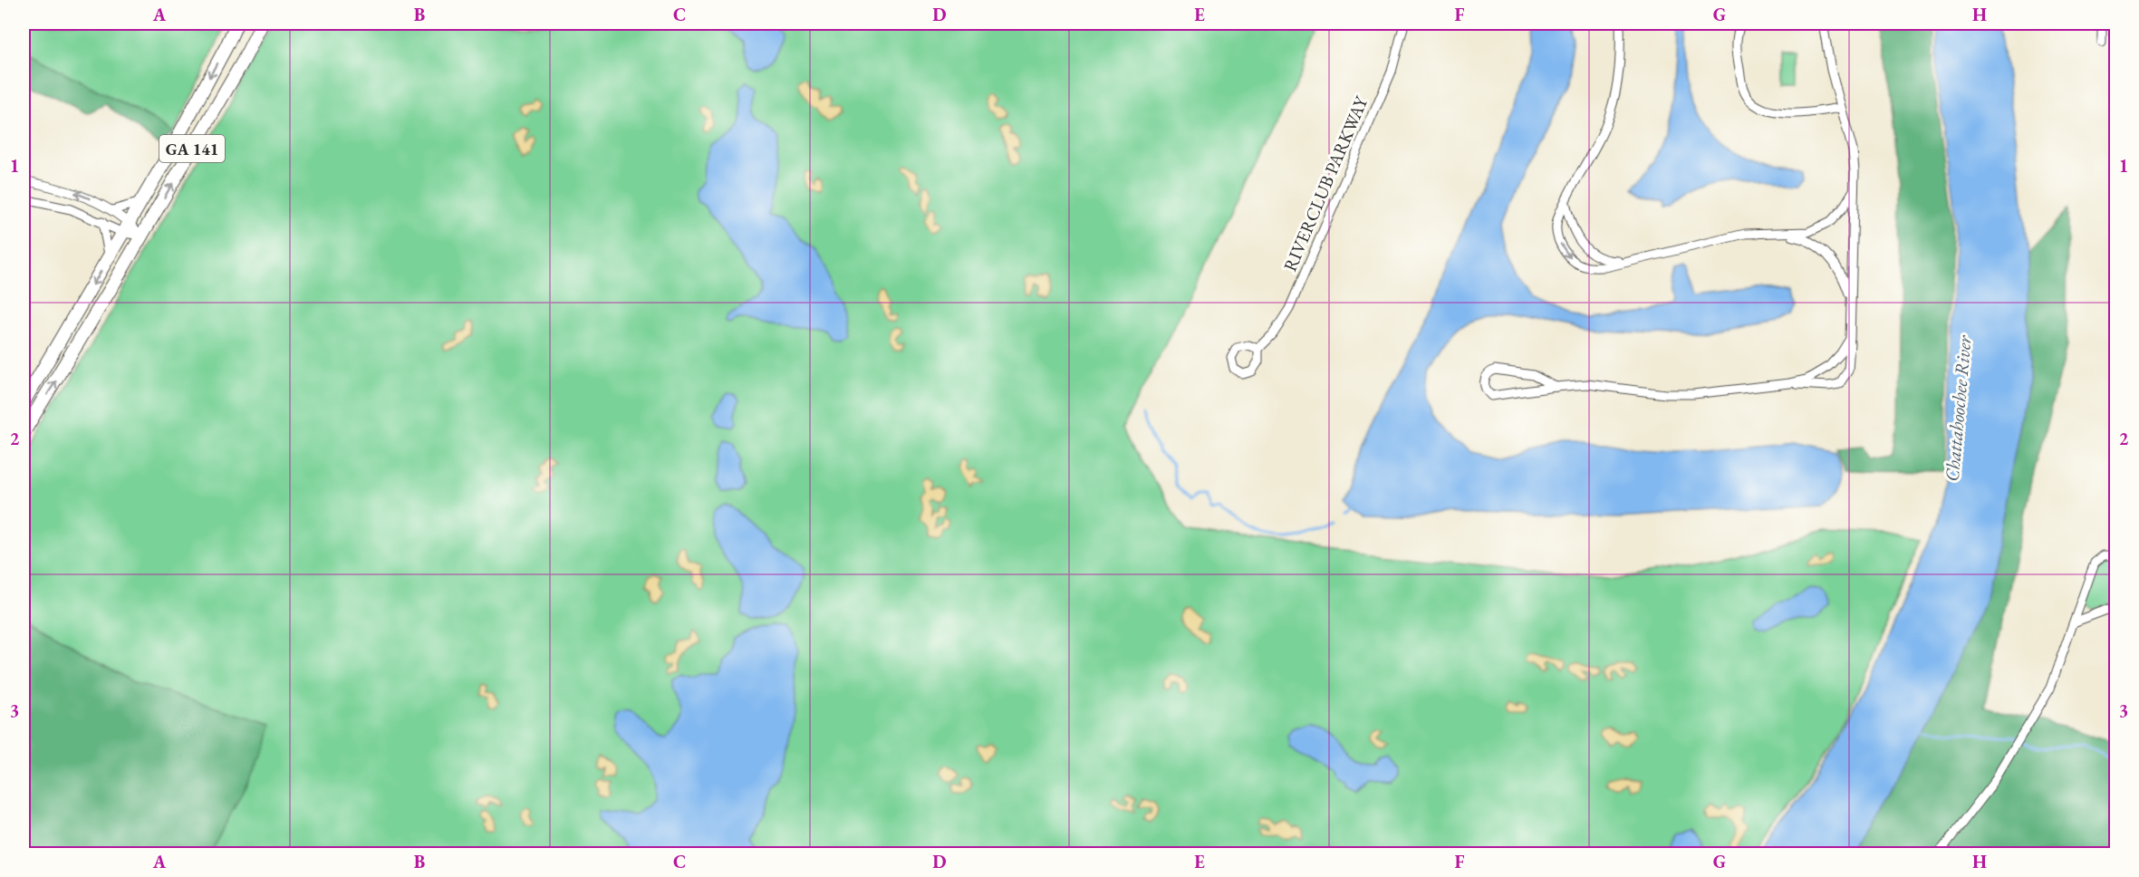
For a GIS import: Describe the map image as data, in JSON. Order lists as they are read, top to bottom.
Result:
{
  "streets": {
    "highway": ["GA 141"],
    "street": ["RIVERCLUB PARKWAY"]
  },
  "water": ["Chattahoochee River"],
  "grid": {
    "columns": [
      "A",
      "B",
      "C",
      "D",
      "E",
      "F",
      "G",
      "H"
    ],
    "rows": ["1", "2", "3"]
  }
}
